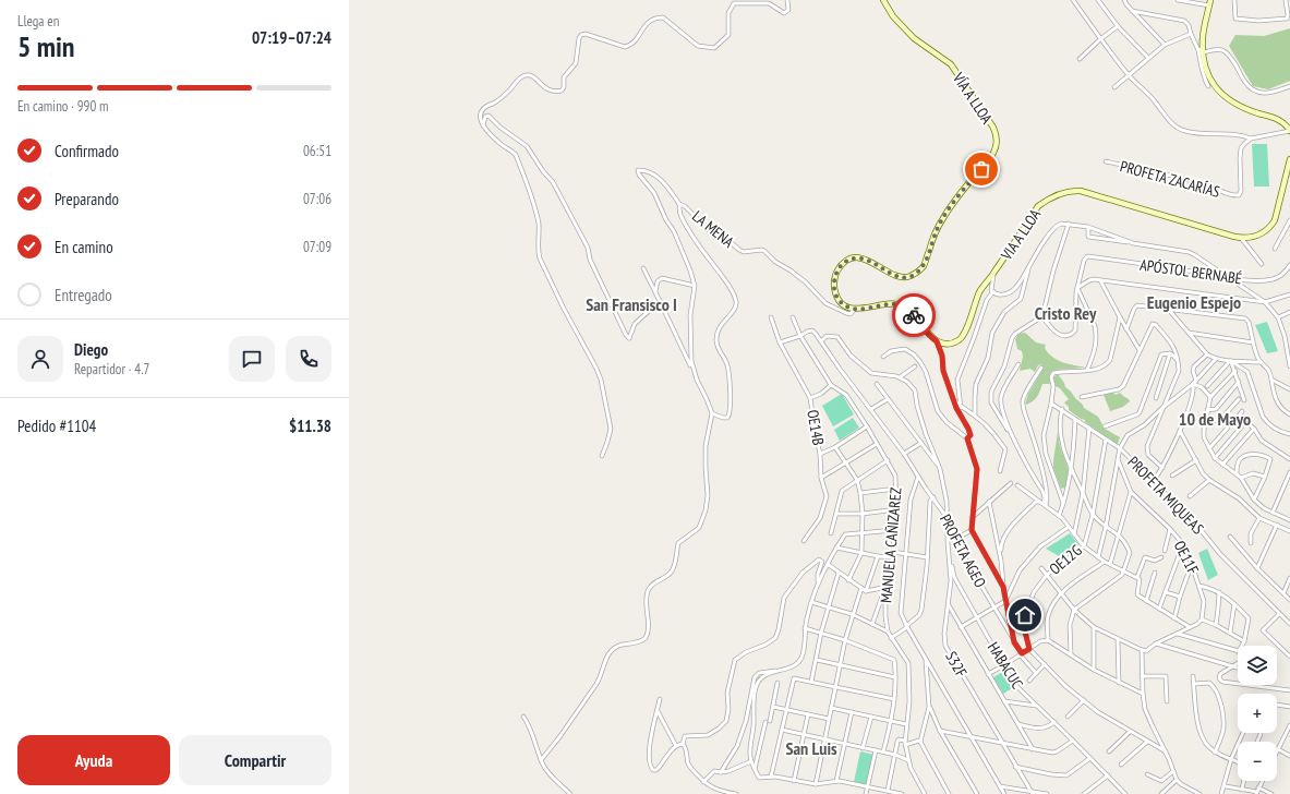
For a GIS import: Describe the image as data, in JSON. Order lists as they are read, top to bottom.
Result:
{
  "streets": {
    "street": [
      "VÍA A LLOA",
      "PROFETA ZACARÍAS",
      "LA MENA",
      "VIA A LLOA",
      "APÓSTOL BERNABÉ",
      "OE14B",
      "PROFETA MIQUEAS",
      "MANUELA CAÑIZAREZ",
      "PROFETA AGEO",
      "OE11F",
      "OE12G",
      "S32F",
      "HABACUC"
    ]
  },
  "crossings": [
    ["VÍA A LLOA", "LA MENA"],
    ["PROFETA MIQUEAS", "OE12G"],
    ["MANUELA CAÑIZAREZ", "PROFETA AGEO"],
    ["PROFETA AGEO", "S32F"],
    ["S32F", "HABACUC"]
  ],
  "districts": [
    "Eugenio Espejo",
    "San Fransisco I",
    "Cristo Rey",
    "10 de Mayo",
    "San Luis"
  ],
  "page": {
    "heading": ["5 min", "Llega en", "07:19–07:24"],
    "panel": [
      "Diego",
      "Repartidor · 4.7",
      "Pedido #1104",
      "$11.38"
    ],
    "bar": "En camino · 990 m",
    "list": [
      ["Confirmado", "06:51"],
      ["Preparando", "07:06"],
      ["En camino", "07:09"],
      "Entregado"
    ],
    "map_buttons": ["+", "−"],
    "buttons": ["Ayuda", "Compartir"]
  }
}
